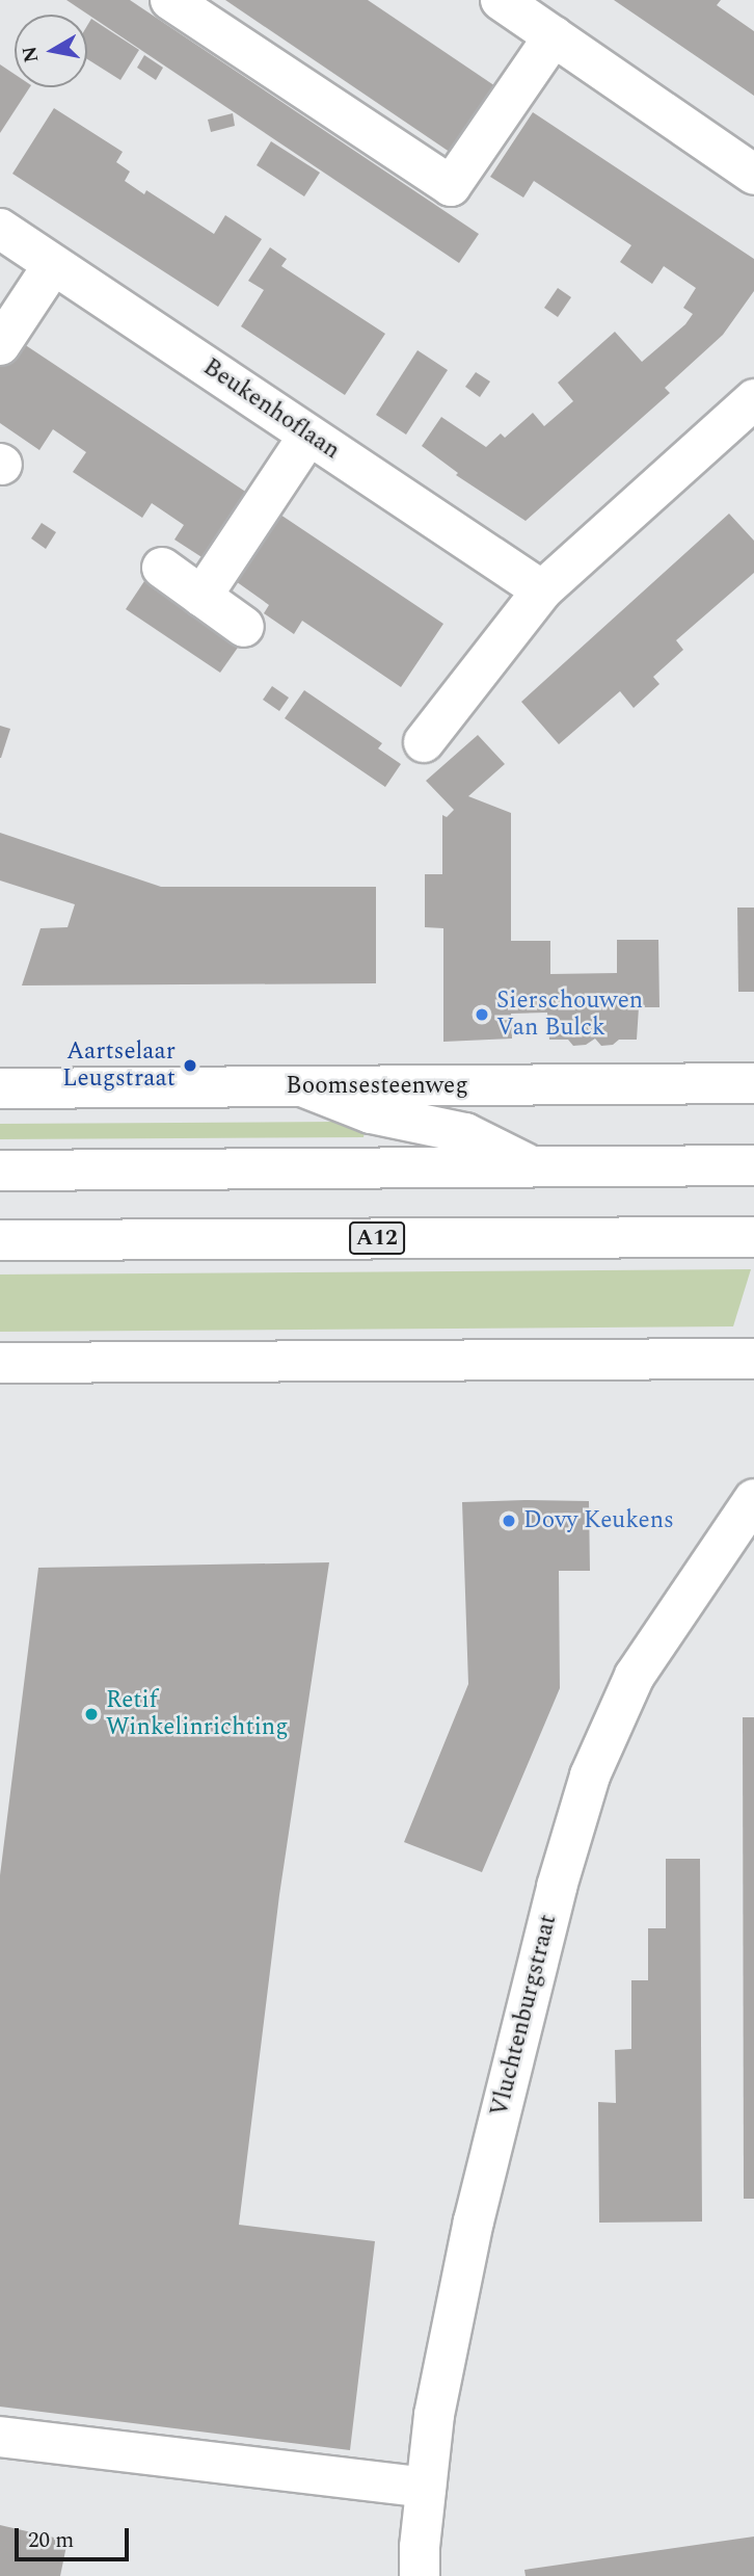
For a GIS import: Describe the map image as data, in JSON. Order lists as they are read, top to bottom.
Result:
{
  "streets": {
    "main road": [
      "Beukenhoflaan",
      "Boomsesteenweg",
      "A12",
      "Vluchtenburgstraat"
    ]
  },
  "places": [
    "Sierschouwen Van Bulck",
    "Aartselaar Leugstraat",
    "Dovy Keukens",
    "Retif Winkelinrichting"
  ],
  "scale_bar": "20 m",
  "north": "left"
}
